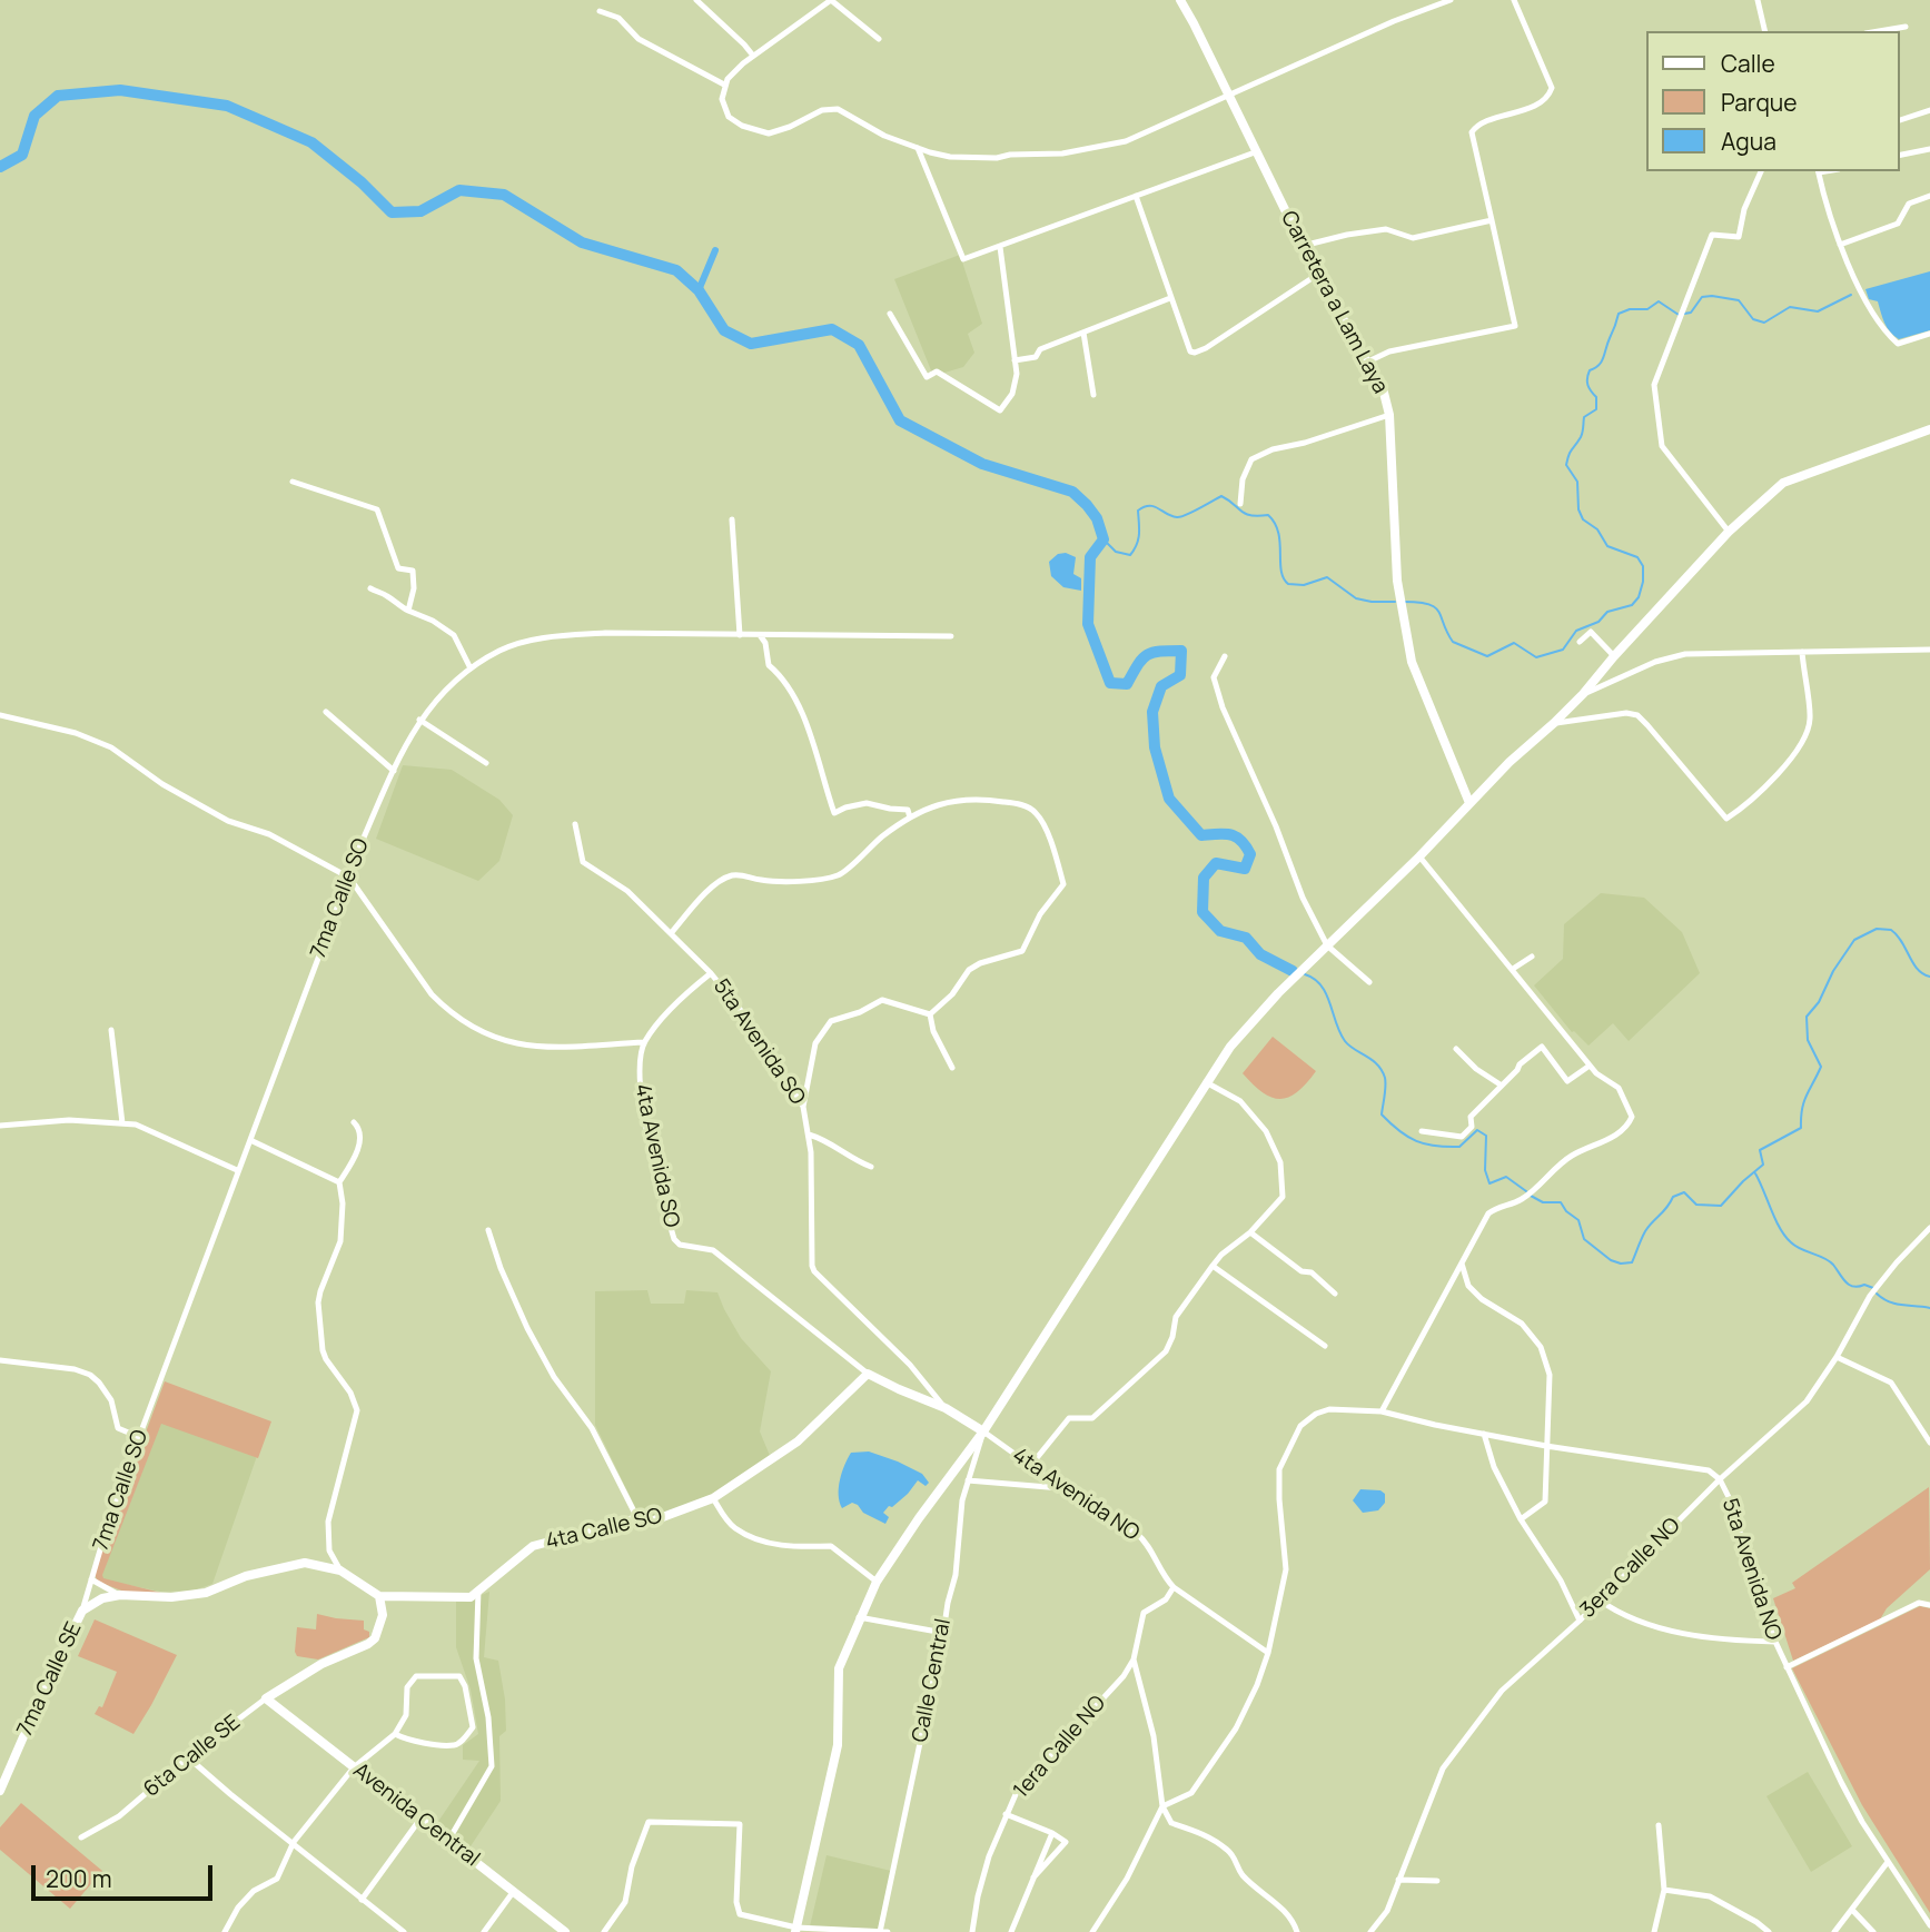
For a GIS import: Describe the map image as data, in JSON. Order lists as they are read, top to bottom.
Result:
{
  "streets": {
    "street": [
      "Carretera a Lam Laya",
      "7ma Calle SO",
      "5ta Avenida SO",
      "4ta Avenida SO",
      "4ta Avenida NO",
      "4ta Calle SO",
      "3era Calle NO",
      "5ta Avenida NO",
      "7ma Calle SE",
      "Calle Central",
      "1era Calle NO",
      "6ta Calle SE",
      "Avenida Central"
    ]
  },
  "crossings": [
    ["7ma Calle SO", "7ma Calle SE"],
    ["5ta Avenida SO", "4ta Avenida SO"],
    ["4ta Avenida SO", "4ta Avenida NO"],
    ["4ta Avenida SO", "4ta Calle SO"],
    ["4ta Avenida SO", "Calle Central"],
    ["4ta Avenida NO", "5ta Avenida NO"],
    ["4ta Avenida NO", "Calle Central"],
    ["3era Calle NO", "5ta Avenida NO"],
    ["6ta Calle SE", "Avenida Central"]
  ],
  "legend": ["Calle", "Parque", "Agua"],
  "scale_bar": "200 m"
}
